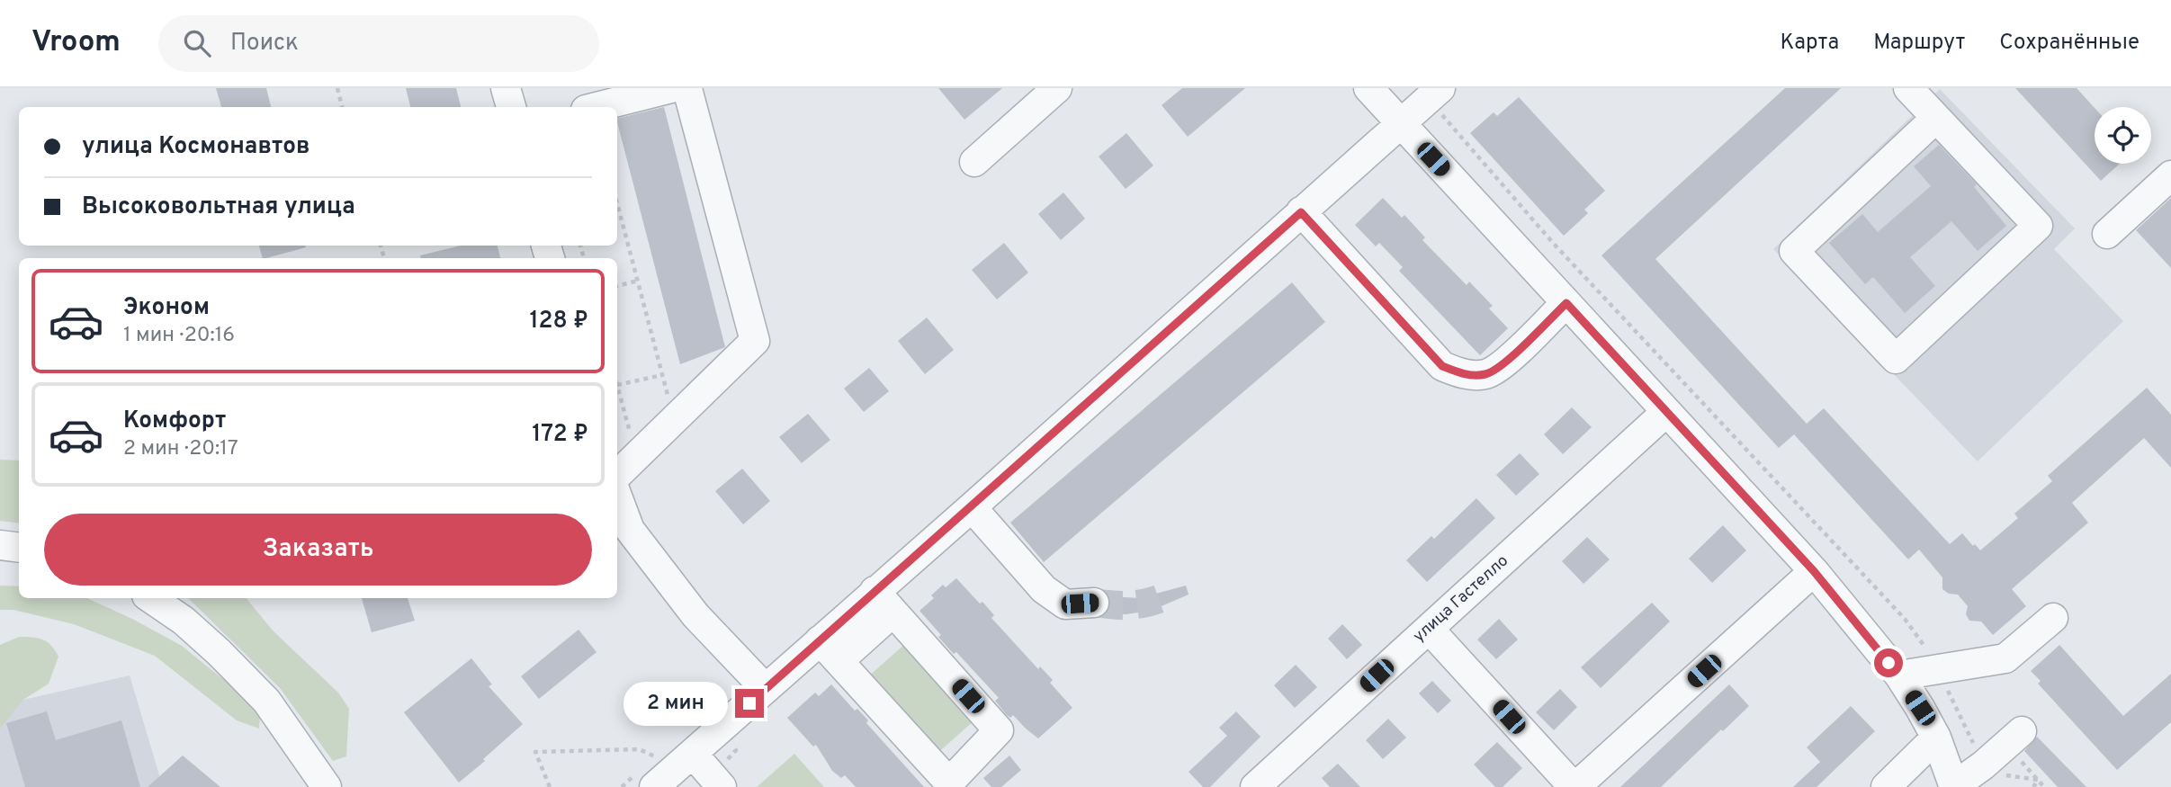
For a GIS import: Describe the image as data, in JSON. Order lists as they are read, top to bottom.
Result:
{
  "streets": {
    "street": ["улица Гастелло"]
  },
  "page": {
    "header": "Vroom",
    "search": "Поиск",
    "nav": ["Карта", "Маршрут", "Сохранённые"],
    "banner": ["улица Космонавтов", "Высоковольтная улица"],
    "list": [
      {
        "name": "Эконом",
        "note": "1 мин · 20:16",
        "value": "128 ₽"
      },
      {
        "name": "Комфорт",
        "note": "2 мин · 20:17",
        "value": "172 ₽"
      }
    ],
    "buttons": "Заказать",
    "bubble": "2 мин"
  }
}
